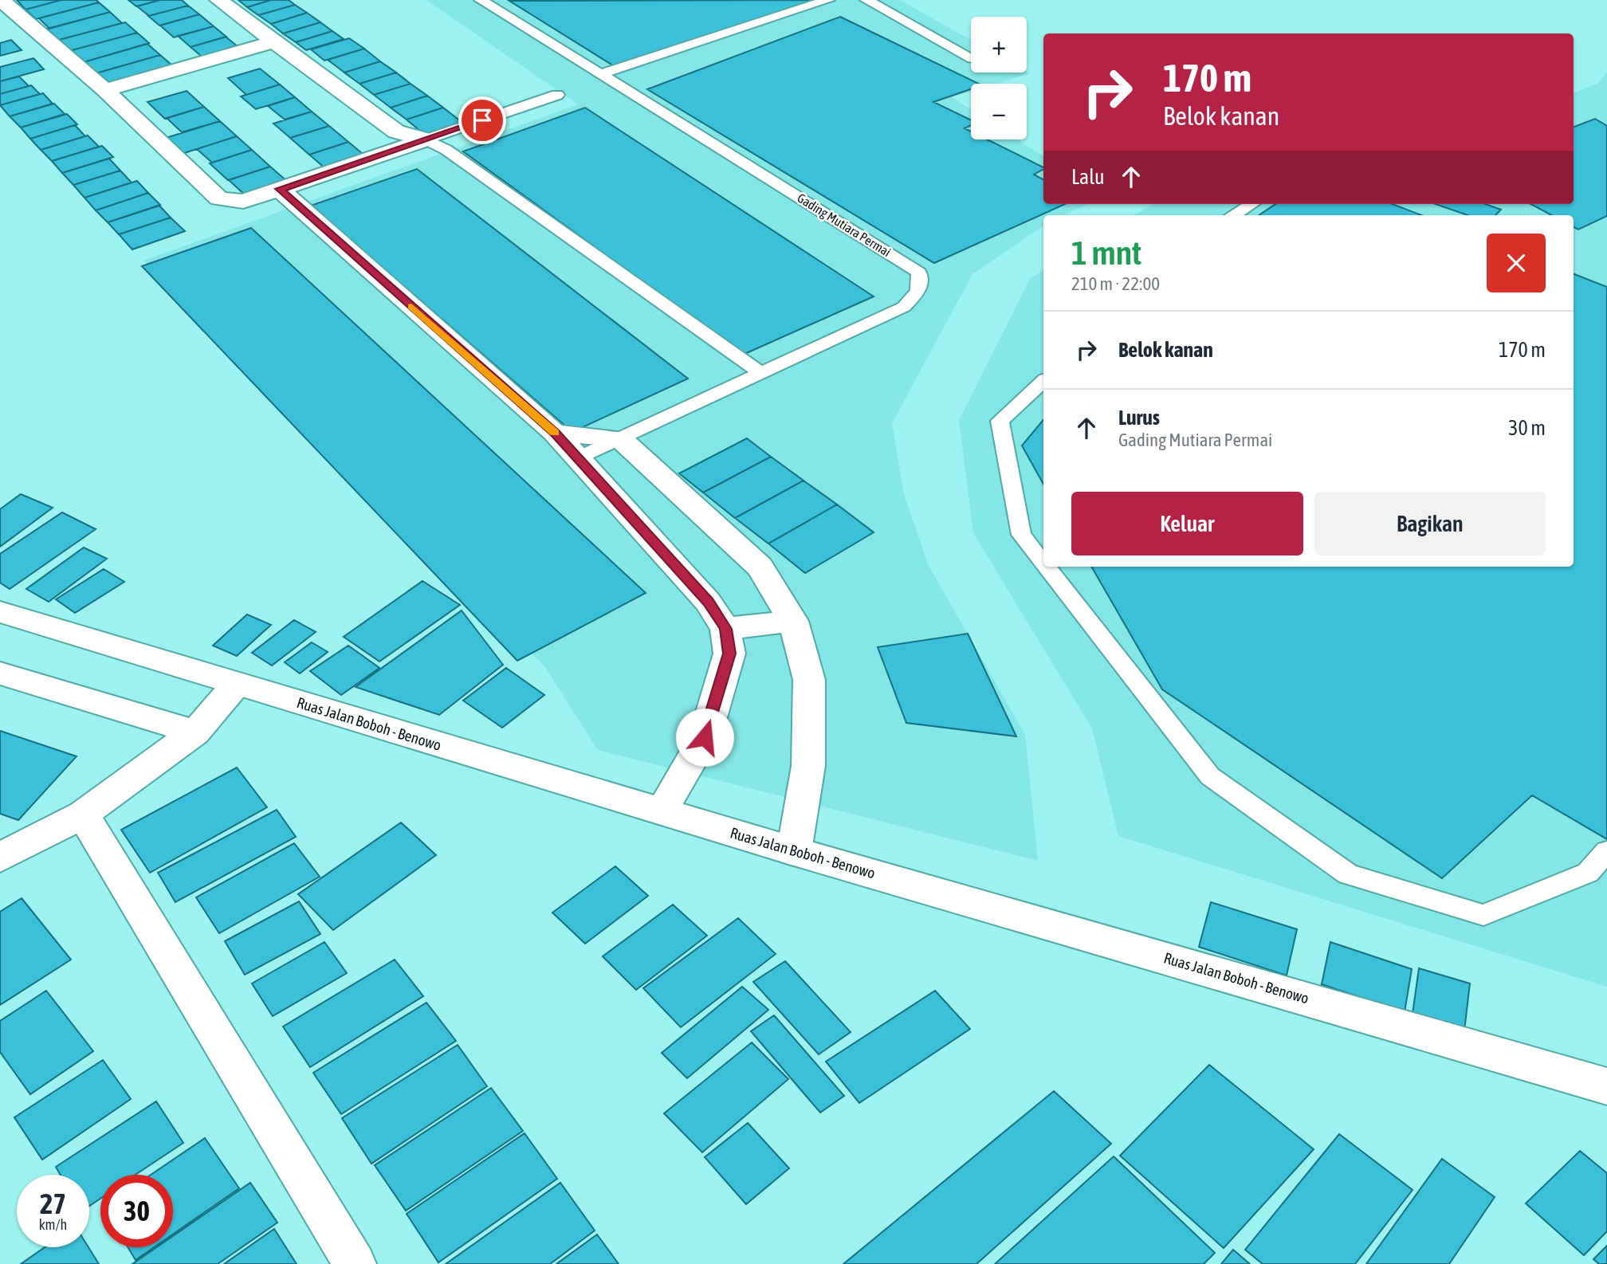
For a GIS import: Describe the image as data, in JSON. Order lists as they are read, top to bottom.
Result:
{
  "streets": {
    "street": ["Ruas Jalan Boboh - Benowo"],
    "lane": ["Gading Mutiara Permai"]
  },
  "page": {
    "map_buttons": ["+", "−"],
    "turn": ["170 m", "Belok kanan"],
    "then": "Lalu",
    "heading": ["1 mnt", "210 m · 22:00"],
    "list": [
      {
        "name": "Belok kanan",
        "value": "170 m"
      },
      {
        "name": "Lurus",
        "note": "Gading Mutiara Permai",
        "value": "30 m"
      }
    ],
    "buttons": ["Keluar", "Bagikan"],
    "speed": "27 km/h",
    "limit": "30"
  }
}
